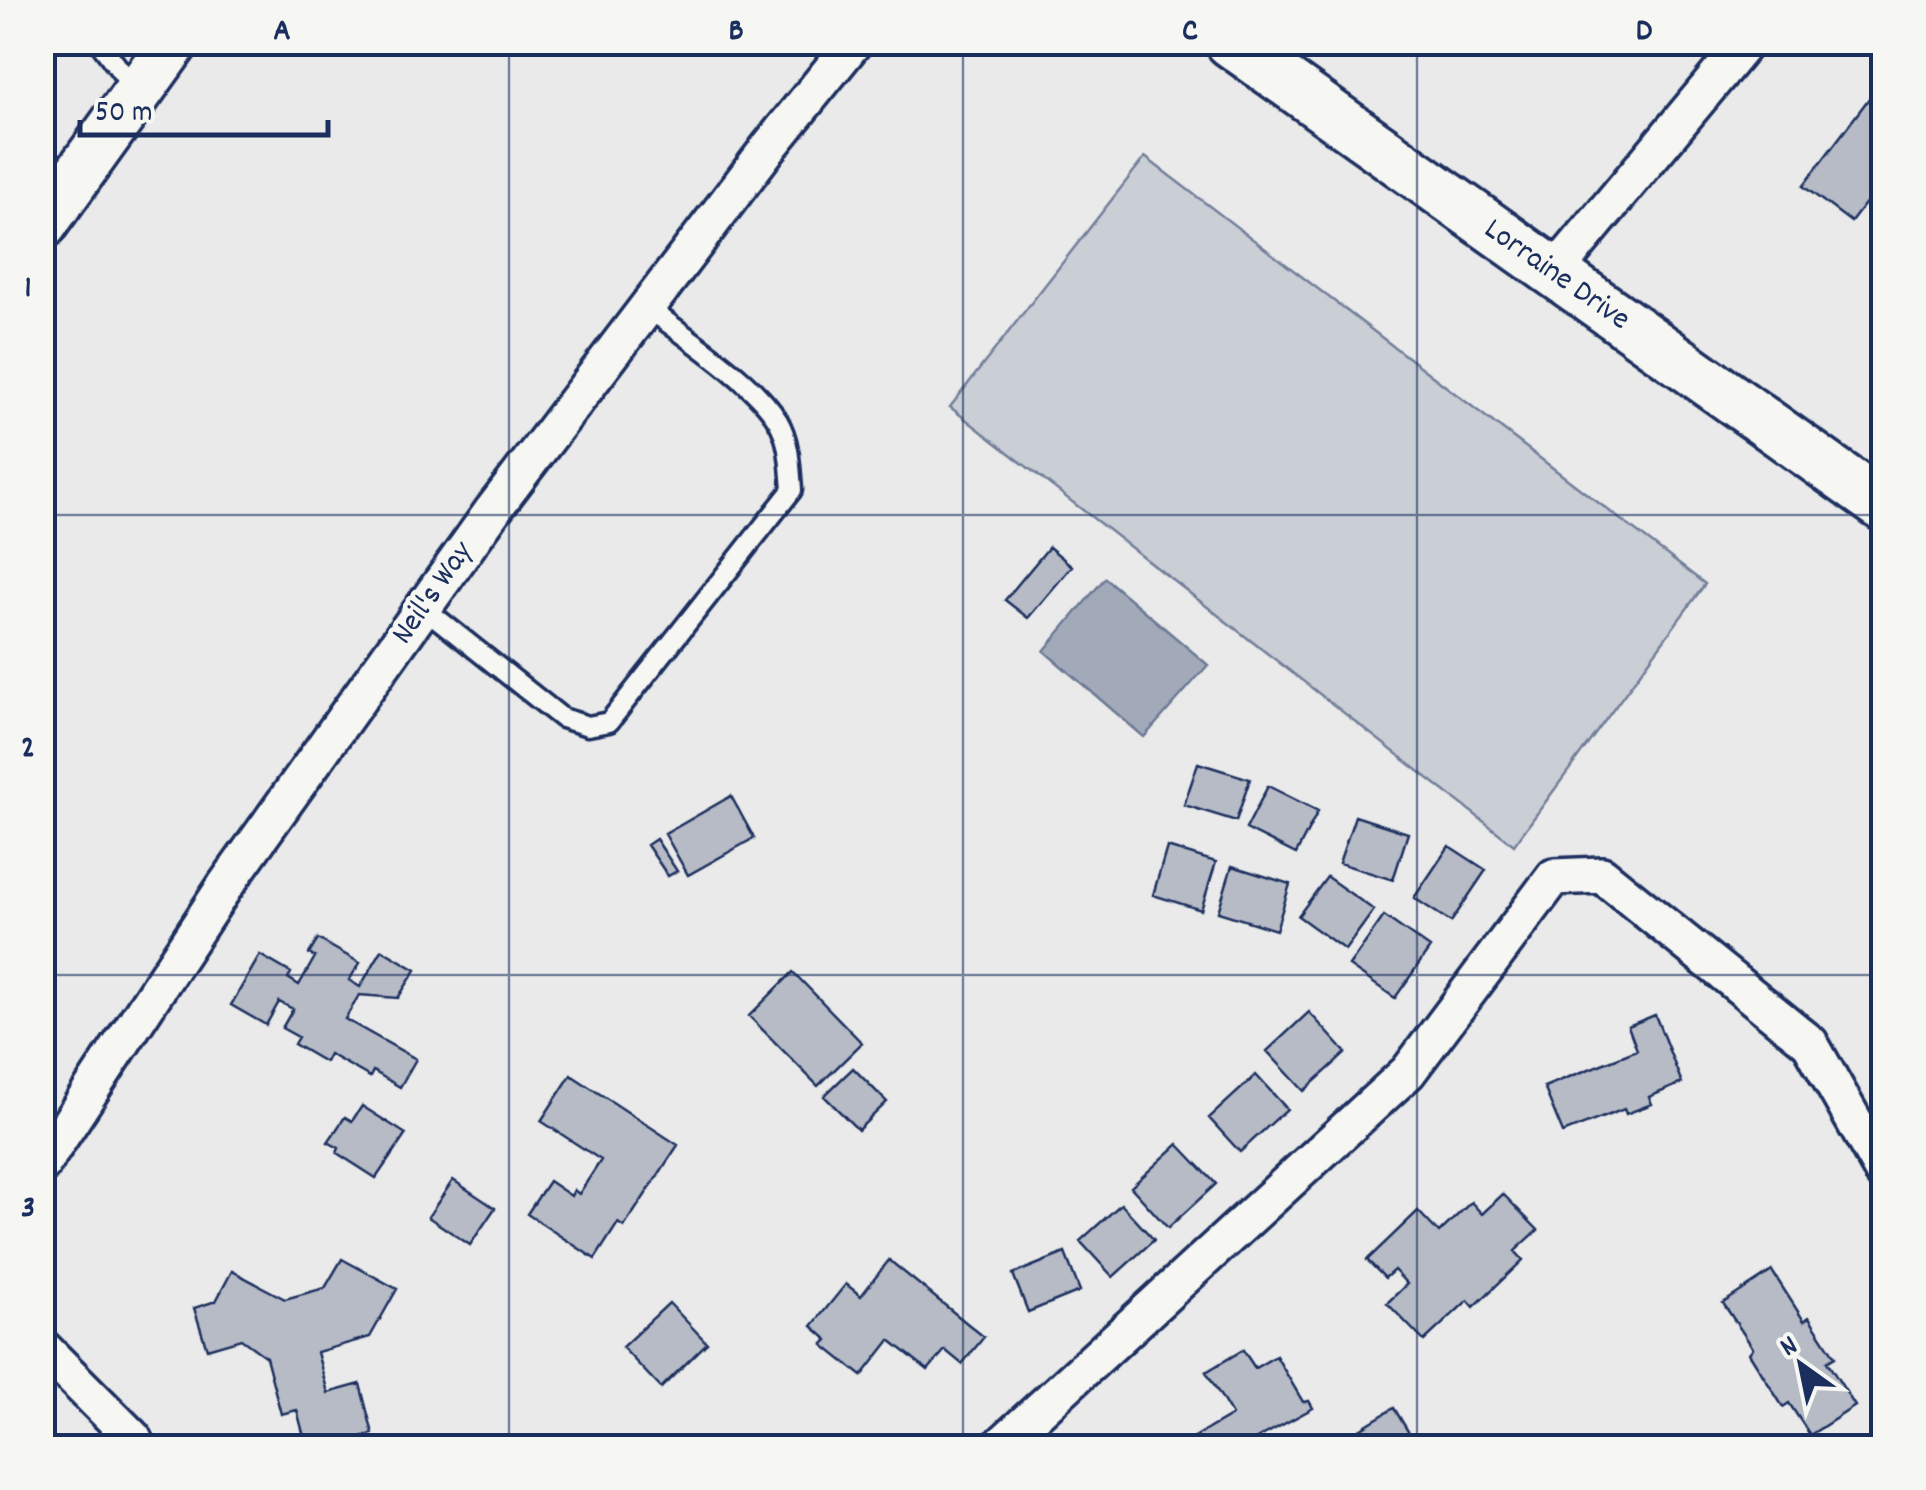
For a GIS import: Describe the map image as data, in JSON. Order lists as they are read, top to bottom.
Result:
{
  "streets": {
    "street": ["Lorraine Drive", "Neil's Way"]
  },
  "scale_bar": "50 m",
  "north": "top left",
  "grid": {
    "columns": [
      "A",
      "B",
      "C",
      "D"
    ],
    "rows": ["1", "2", "3"]
  }
}
